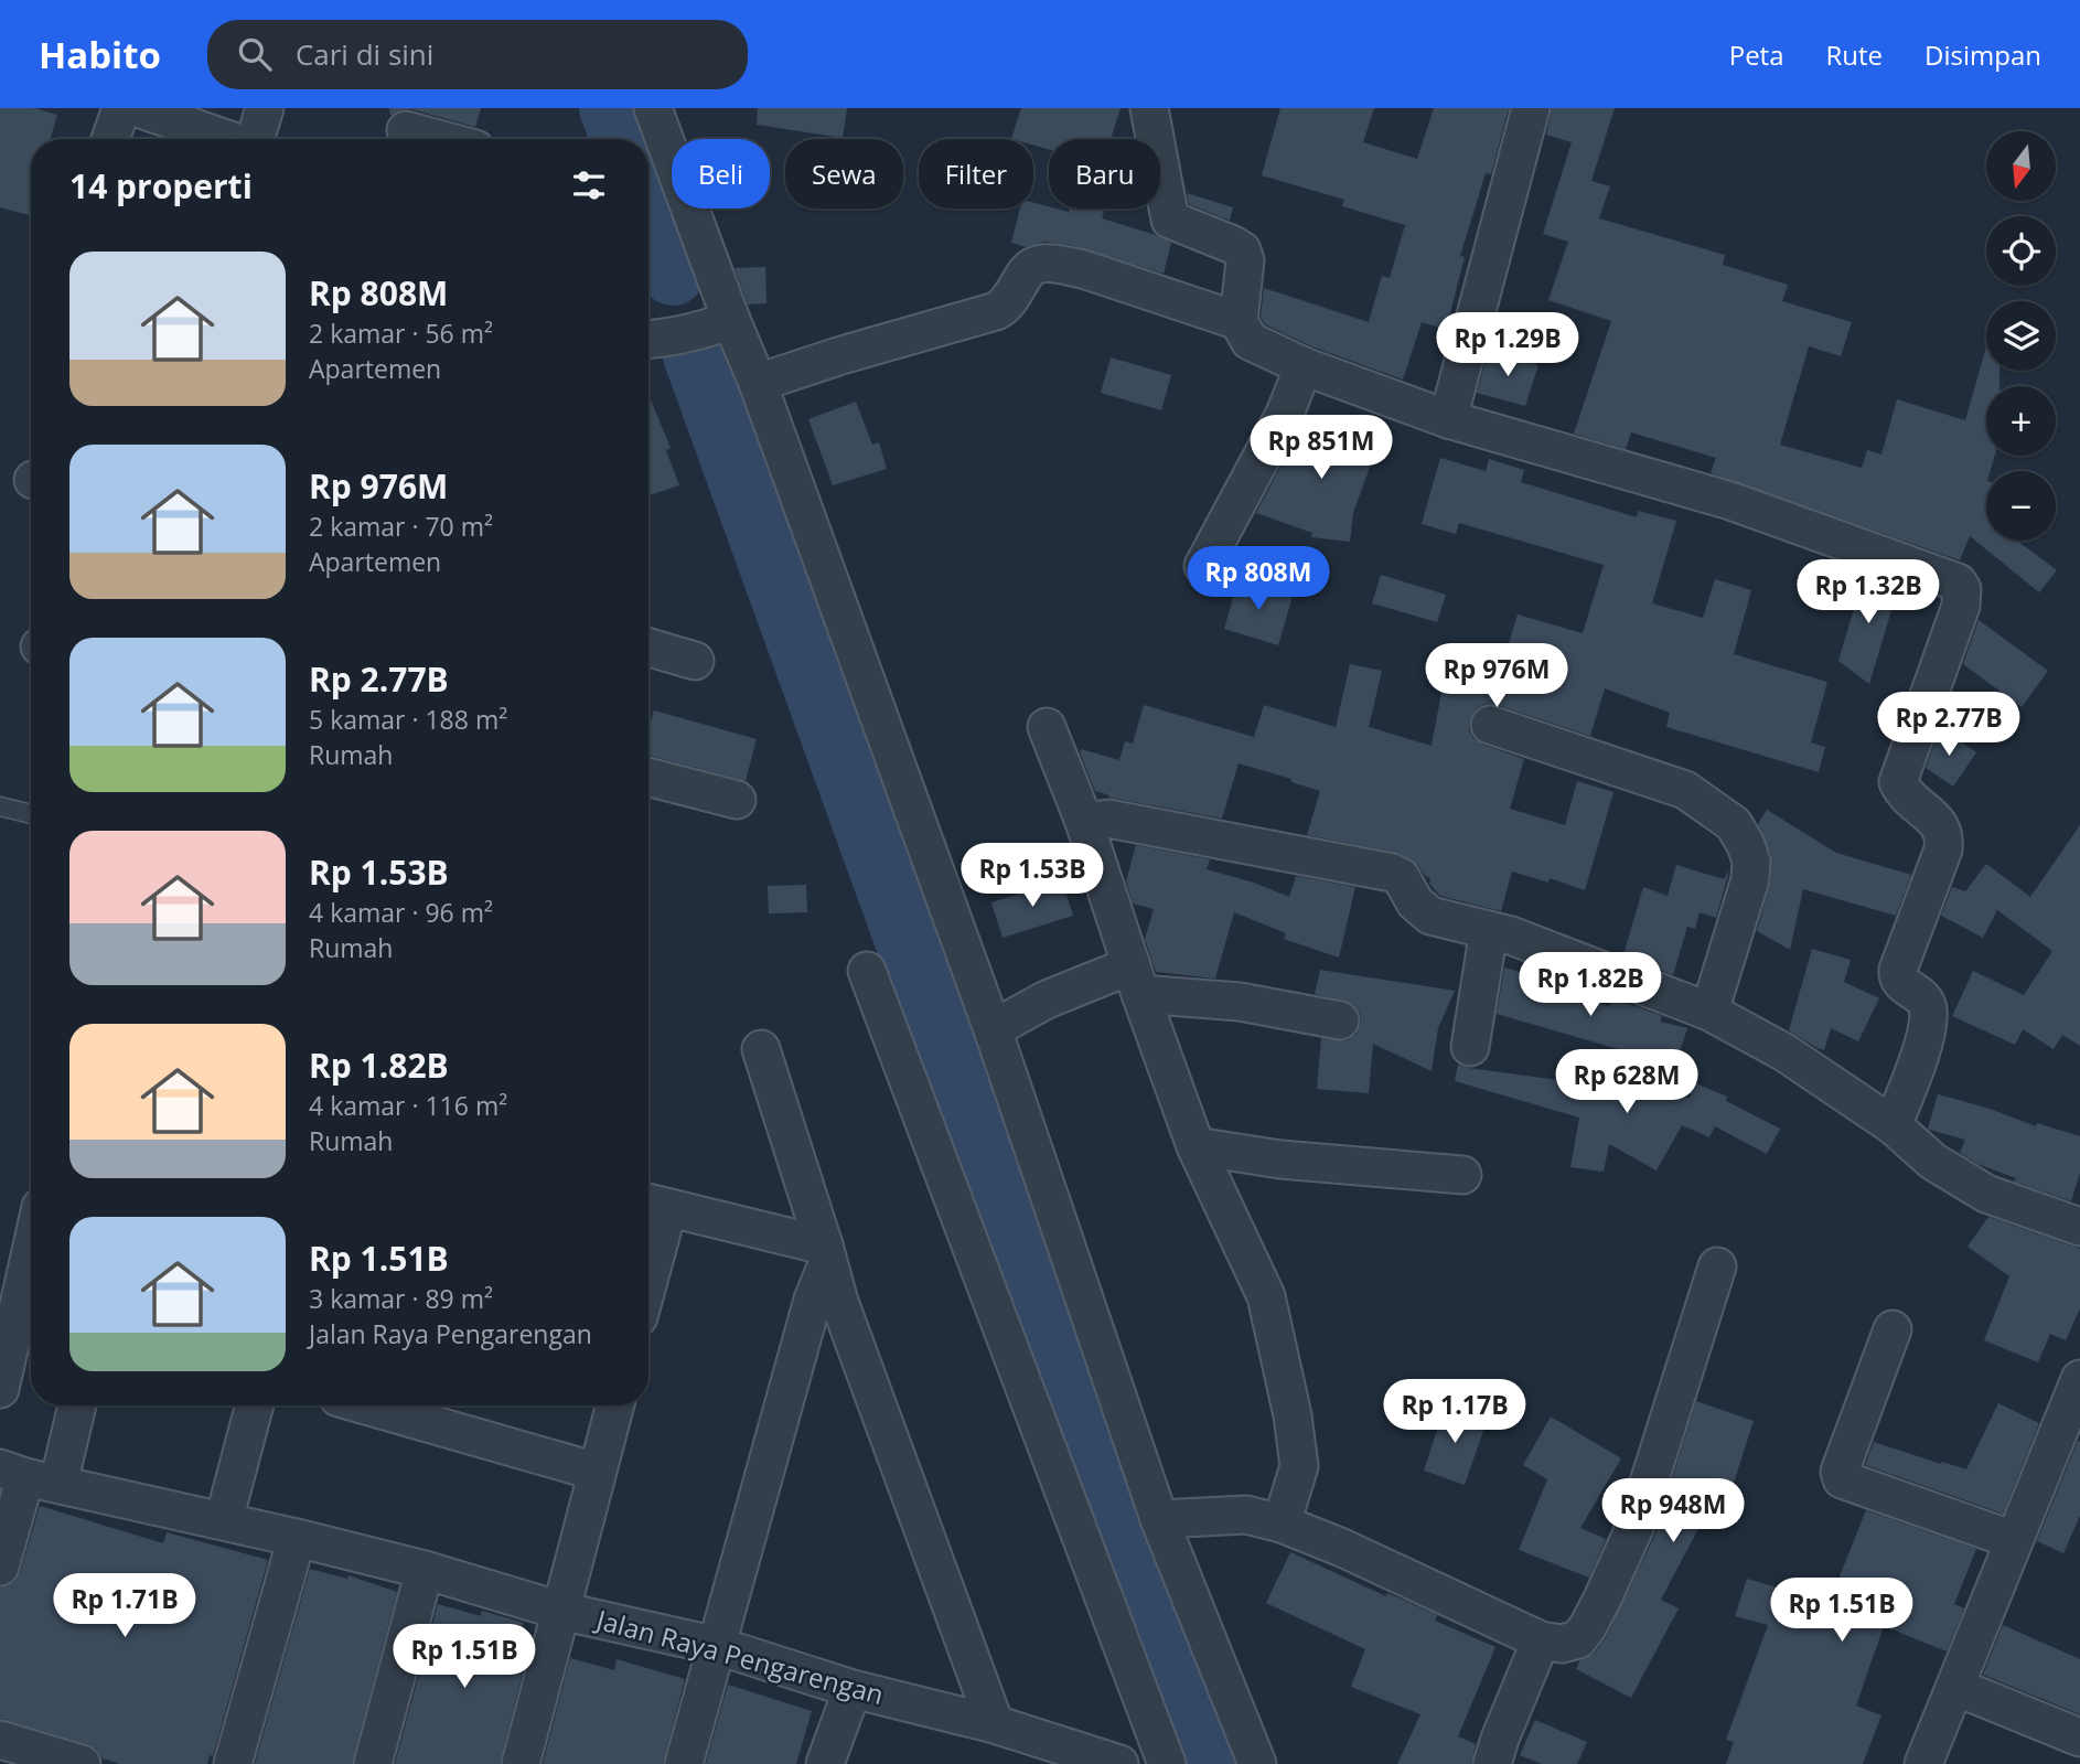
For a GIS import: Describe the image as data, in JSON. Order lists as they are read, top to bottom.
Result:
{
  "streets": {
    "street": ["Jalan Raya Pengarengan"]
  },
  "north": "bottom",
  "page": {
    "header": "Habito",
    "search": "Cari di sini",
    "nav": ["Peta", "Rute", "Disimpan"],
    "map_buttons": ["+", "−"],
    "chip": [
      "Beli",
      "Sewa",
      "Filter",
      "Baru"
    ],
    "heading": "14 properti",
    "list": [
      {
        "name": "Rp 808M",
        "note": "2 kamar · 56 m² · Apartemen"
      },
      {
        "name": "Rp 976M",
        "note": "2 kamar · 70 m² · Apartemen"
      },
      {
        "name": "Rp 2.77B",
        "note": "5 kamar · 188 m² · Rumah"
      },
      {
        "name": "Rp 1.53B",
        "note": "4 kamar · 96 m² · Rumah"
      },
      {
        "name": "Rp 1.82B",
        "note": "4 kamar · 116 m² · Rumah"
      },
      {
        "name": "Rp 1.51B",
        "note": "3 kamar · 89 m² · Jalan Raya Pengarengan"
      }
    ],
    "price": [
      "Rp 1.29B",
      "Rp 851M",
      "Rp 808M",
      "Rp 1.32B",
      "Rp 976M",
      "Rp 2.77B",
      "Rp 1.53B",
      "Rp 1.82B",
      "Rp 628M",
      "Rp 1.17B",
      "Rp 948M",
      "Rp 1.71B",
      "Rp 1.51B",
      "Rp 1.51B"
    ]
  }
}
